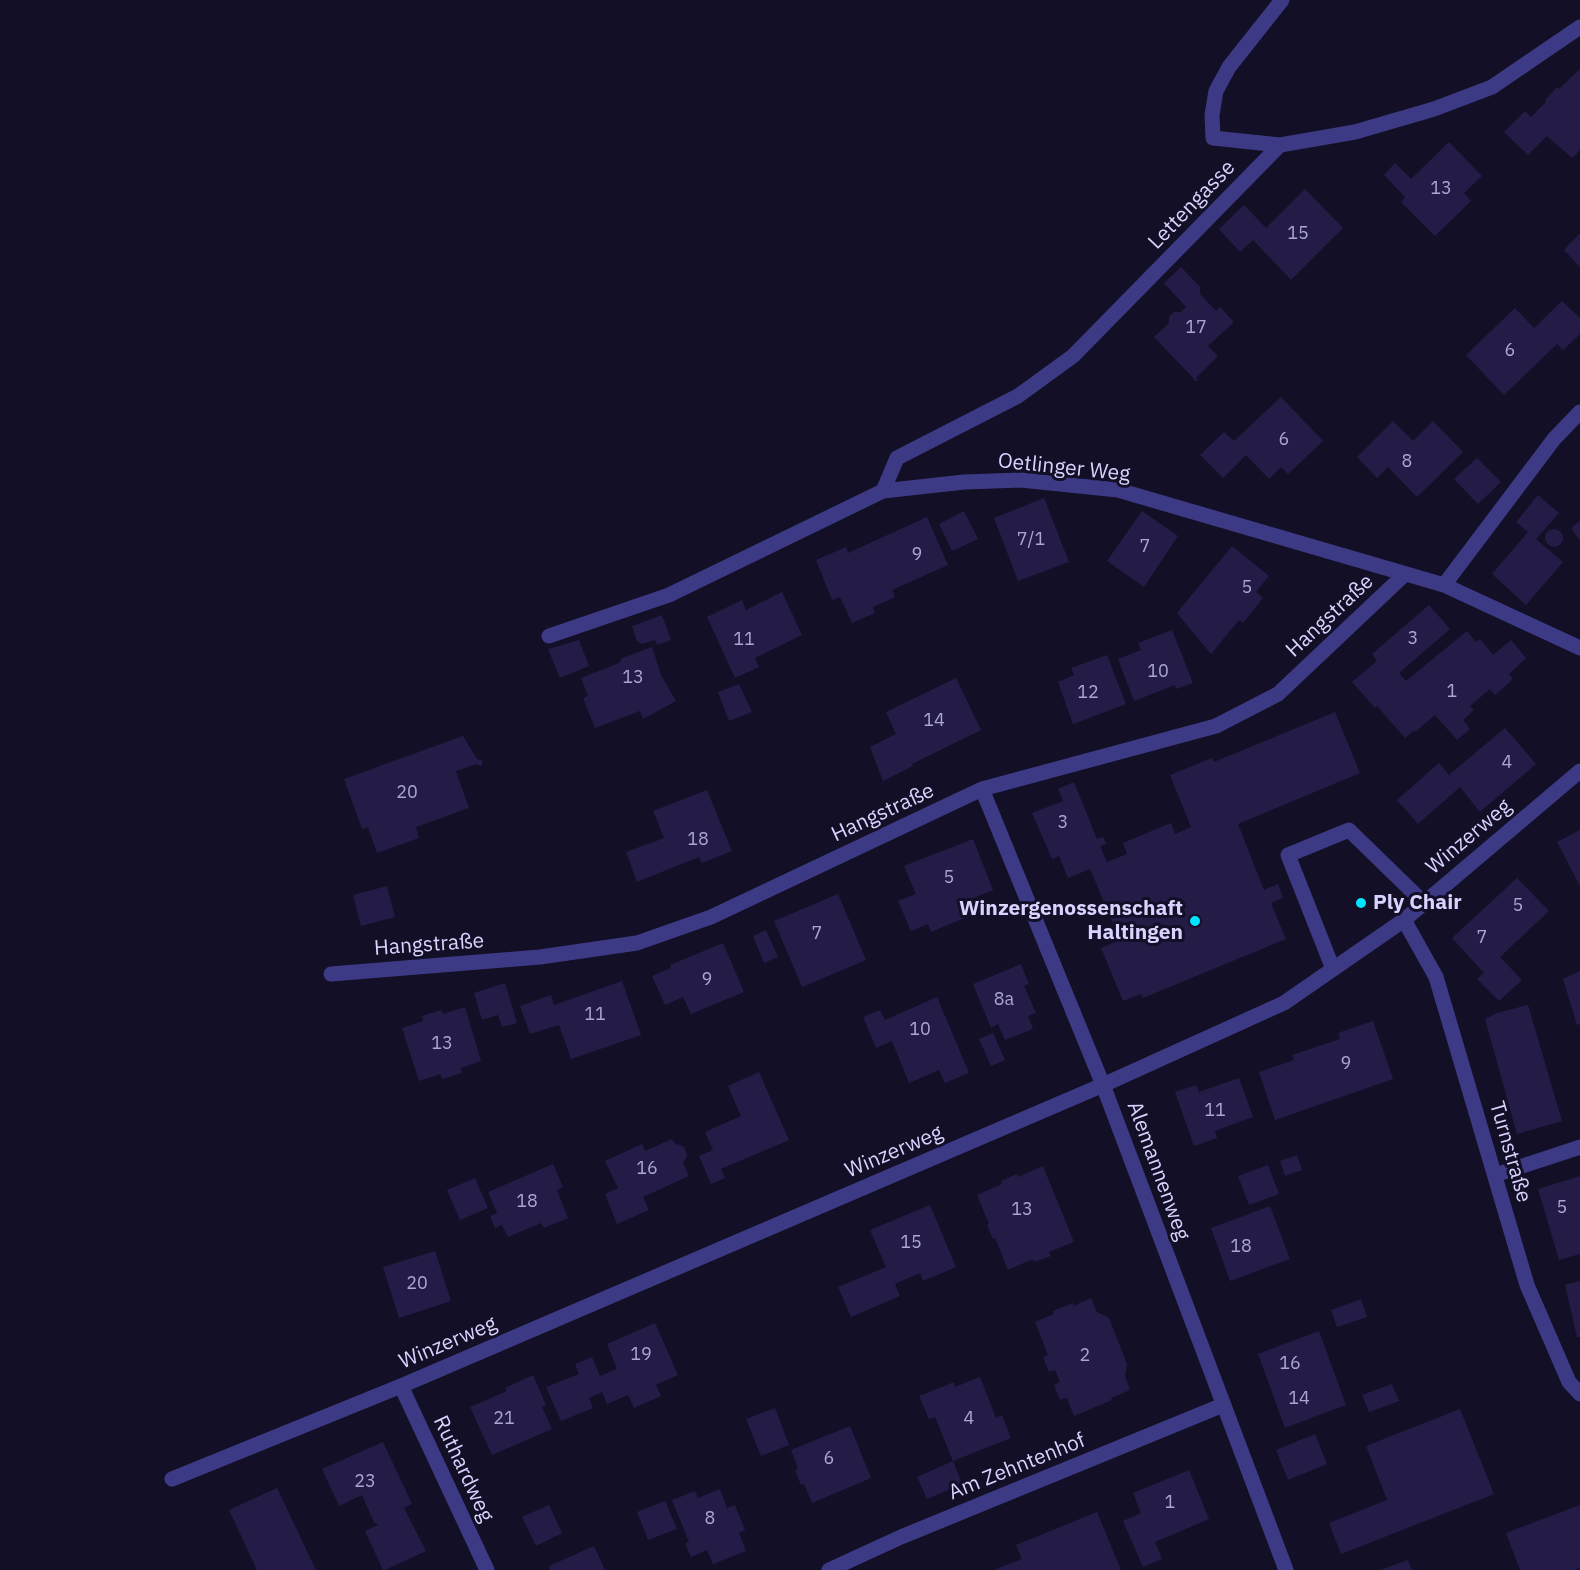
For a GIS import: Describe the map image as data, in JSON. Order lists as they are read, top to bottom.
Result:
{
  "streets": {
    "street": [
      "Lettengasse",
      "Oetlinger Weg",
      "Hangstraße",
      "Winzerweg",
      "Turnstraße",
      "Alemannenweg",
      "Am Zehntenhof",
      "Ruthardweg"
    ]
  },
  "crossings": [
    ["Lettengasse", "Oetlinger Weg"],
    ["Oetlinger Weg", "Hangstraße"],
    ["Hangstraße", "Alemannenweg"],
    ["Winzerweg", "Turnstraße"],
    ["Winzerweg", "Alemannenweg"],
    ["Winzerweg", "Ruthardweg"],
    ["Alemannenweg", "Am Zehntenhof"]
  ],
  "places": ["Ply Chair", "Winzergenossenschaft Haltingen"],
  "house_numbers": [
    "13",
    "15",
    "17",
    "6",
    "6",
    "8",
    "7/1",
    "7",
    "9",
    "5",
    "3",
    "11",
    "10",
    "13",
    "1",
    "12",
    "14",
    "4",
    "20",
    "3",
    "18",
    "5",
    "5",
    "7",
    "7",
    "9",
    "8a",
    "11",
    "10",
    "13",
    "9",
    "11",
    "16",
    "18",
    "5",
    "13",
    "15",
    "18",
    "20",
    "19",
    "2",
    "16",
    "14",
    "21",
    "4",
    "6",
    "23",
    "1",
    "8"
  ]
}
